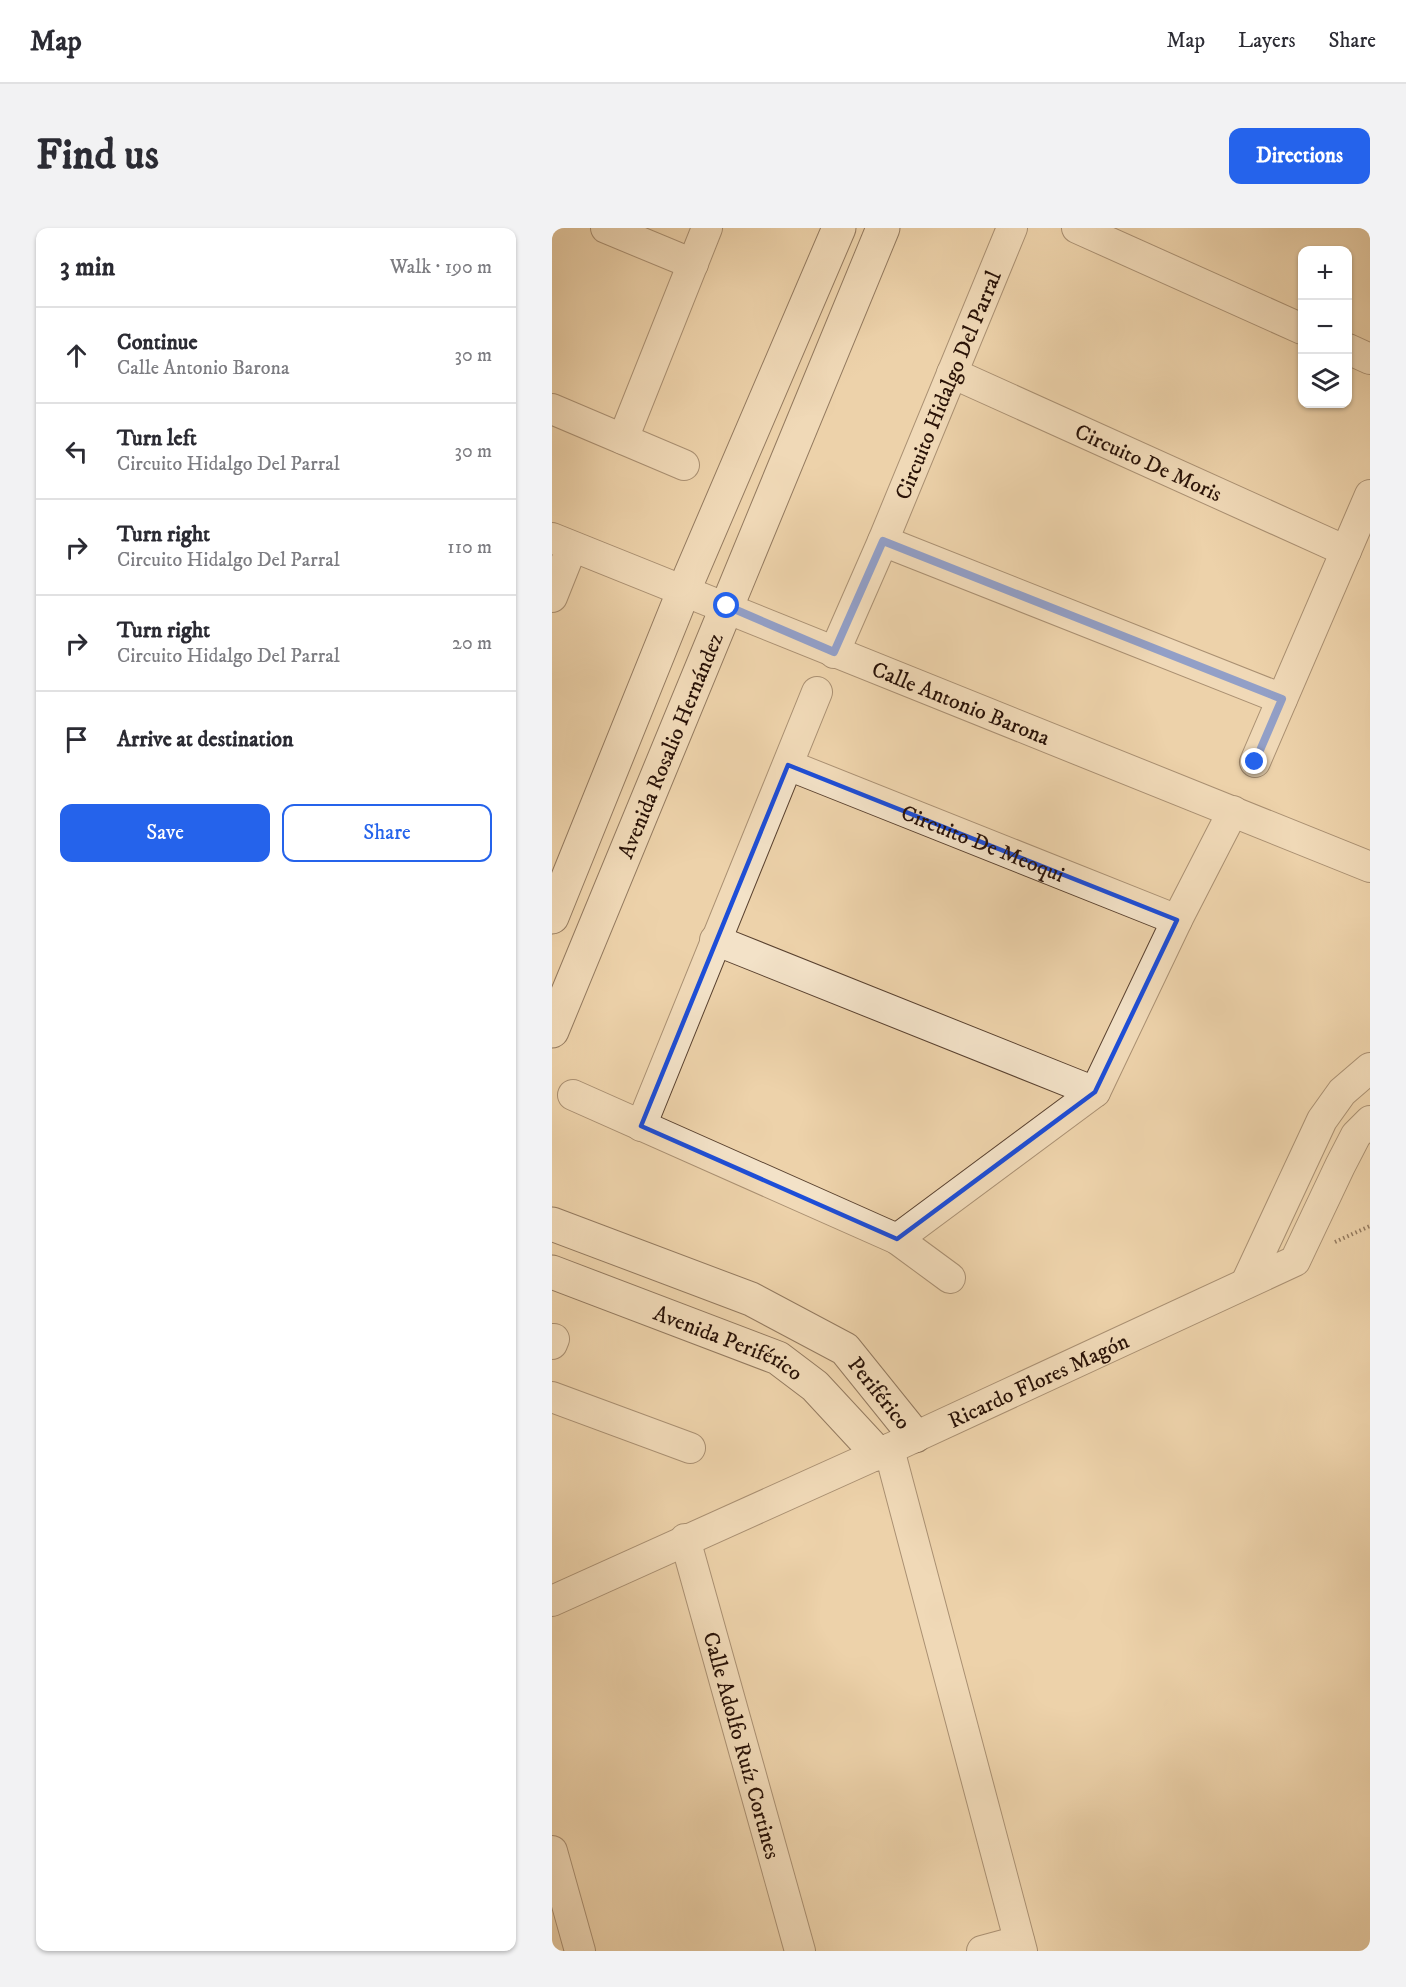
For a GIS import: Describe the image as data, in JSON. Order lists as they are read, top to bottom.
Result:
{
  "streets": {
    "street": [
      "Circuito Hidalgo Del Parral",
      "Circuito De Moris",
      "Calle Antonio Barona",
      "Avenida Rosalio Hernández",
      "Circuito De Meoqui",
      "Avenida Periférico",
      "Ricardo Flores Magón",
      "Periférico",
      "Calle Adolfo Ruíz Cortines"
    ]
  },
  "crossings": [
    ["Circuito Hidalgo Del Parral", "Circuito De Moris"],
    ["Circuito Hidalgo Del Parral", "Calle Antonio Barona"],
    ["Calle Antonio Barona", "Avenida Rosalio Hernández"],
    ["Avenida Periférico", "Ricardo Flores Magón"],
    ["Avenida Periférico", "Periférico"],
    ["Ricardo Flores Magón", "Periférico"],
    ["Ricardo Flores Magón", "Calle Adolfo Ruíz Cortines"]
  ],
  "page": {
    "header": "Map",
    "nav": ["Map", "Layers", "Share"],
    "buttons": [
      "Directions",
      ["Save", "Share"]
    ],
    "title": "Find us",
    "heading": ["3 min", "Walk · 190 m"],
    "map_buttons": ["+", "−"],
    "list": [
      ["Continue", "Calle Antonio Barona", "30 m"],
      ["Turn left", "Circuito Hidalgo Del Parral", "30 m"],
      ["Turn right", "Circuito Hidalgo Del Parral", "110 m"],
      ["Turn right", "Circuito Hidalgo Del Parral", "20 m"],
      "Arrive at destination"
    ]
  }
}
